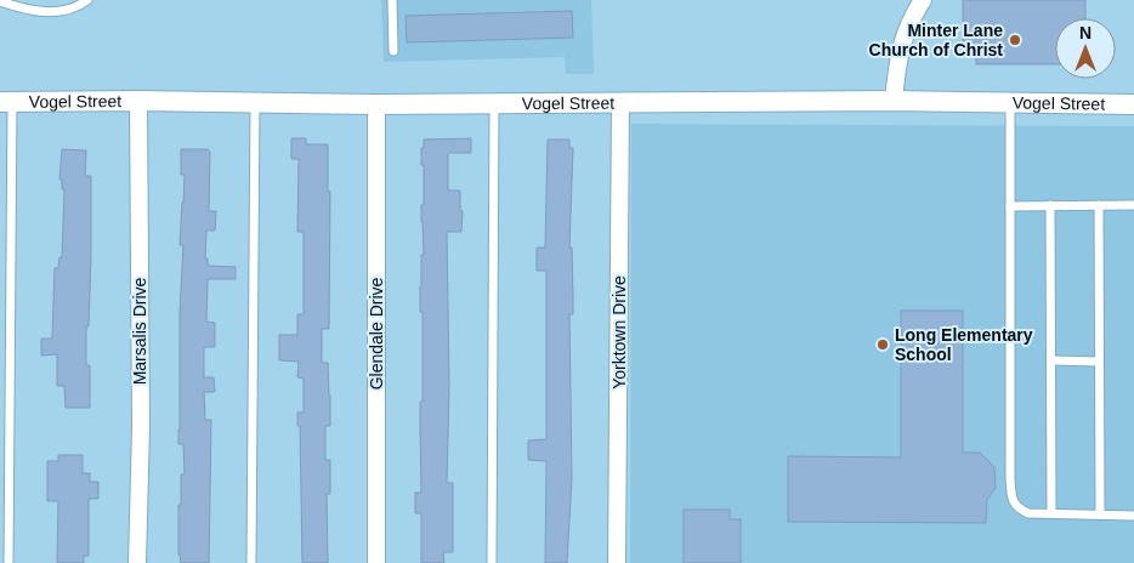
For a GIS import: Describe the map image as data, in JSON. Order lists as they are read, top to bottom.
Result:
{
  "streets": {
    "street": [
      "Vogel Street",
      "Marsalis Drive",
      "Yorktown Drive",
      "Glendale Drive"
    ]
  },
  "crossings": [
    ["Vogel Street", "Marsalis Drive"],
    ["Vogel Street", "Yorktown Drive"],
    ["Vogel Street", "Glendale Drive"]
  ],
  "places": ["Minter Lane Church of Christ", "Long Elementary School"],
  "north": "top"
}
